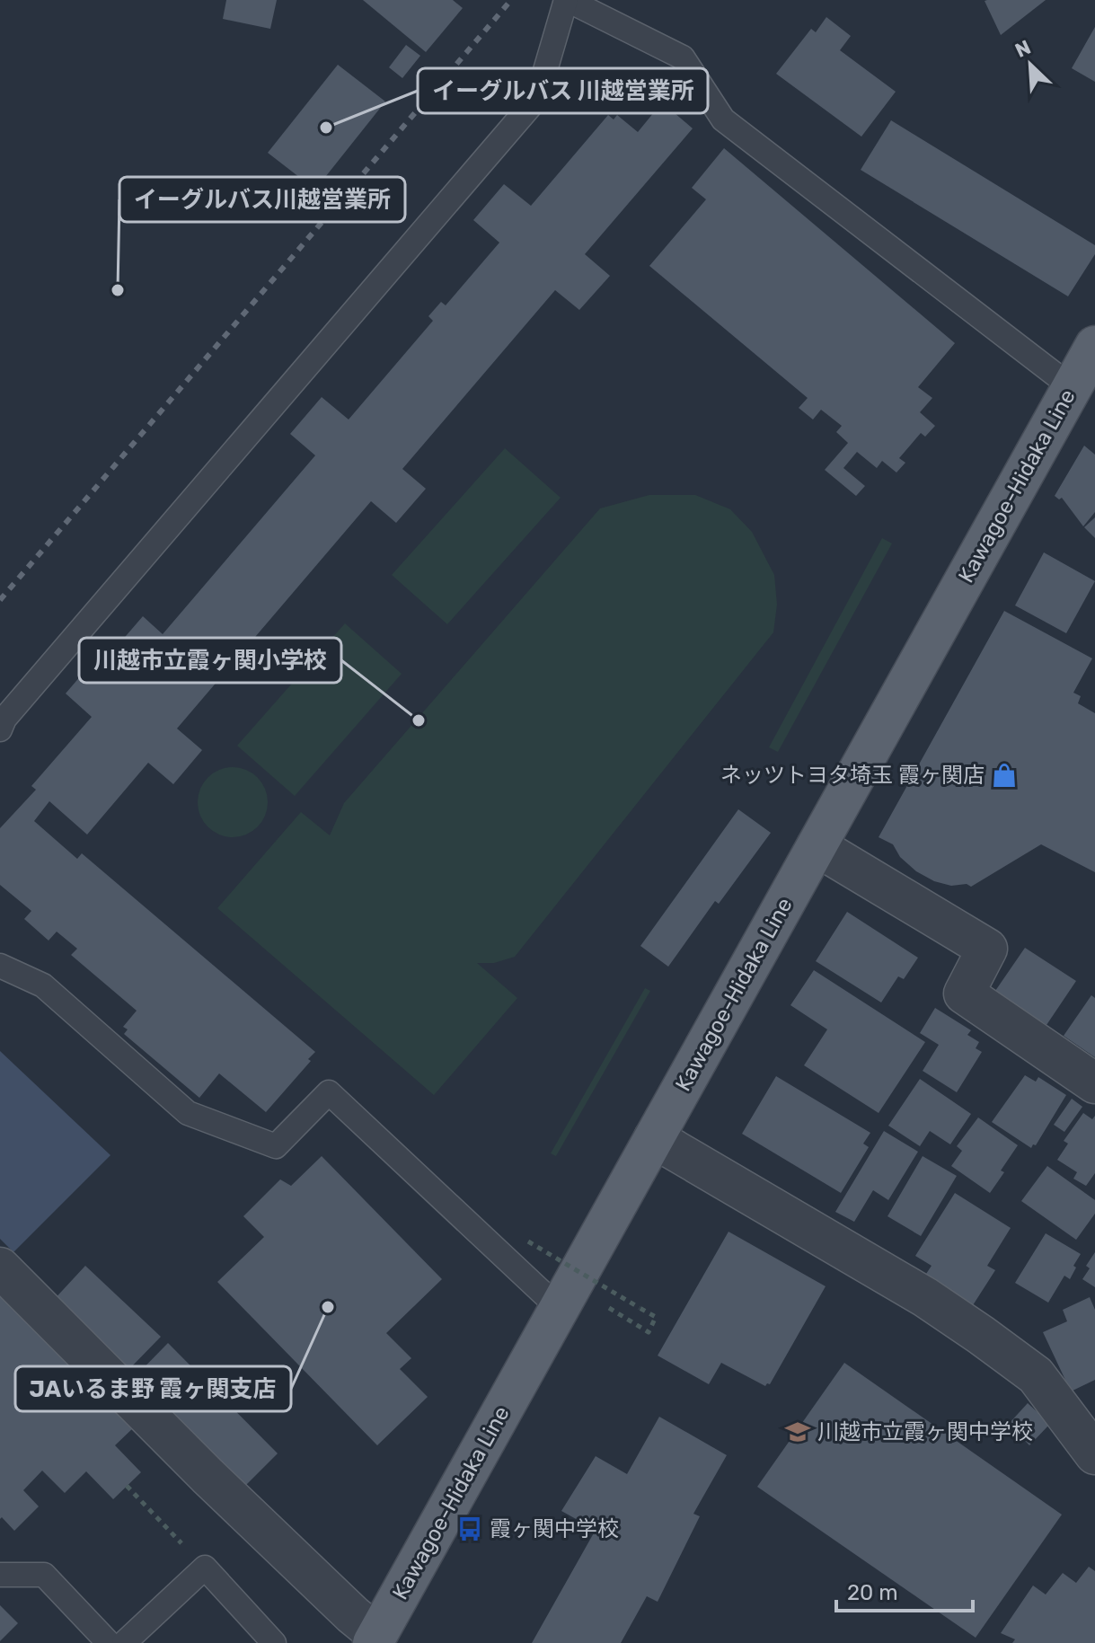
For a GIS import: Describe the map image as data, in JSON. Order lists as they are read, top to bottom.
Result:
{
  "streets": {
    "main road": ["Kawagoe-Hidaka Line"]
  },
  "places": {
    "other": [
      "イーグルバス 川越営業所",
      "イーグルバス川越営業所",
      "川越市立霞ヶ関小学校",
      "JAいるま野 霞ヶ関支店"
    ],
    "shop": ["ネッツトヨタ埼玉 霞ヶ関店"],
    "school or university": ["川越市立霞ヶ関中学校"],
    "bus stop": ["霞ヶ関中学校"]
  },
  "scale_bar": "20 m",
  "north": "top left"
}
